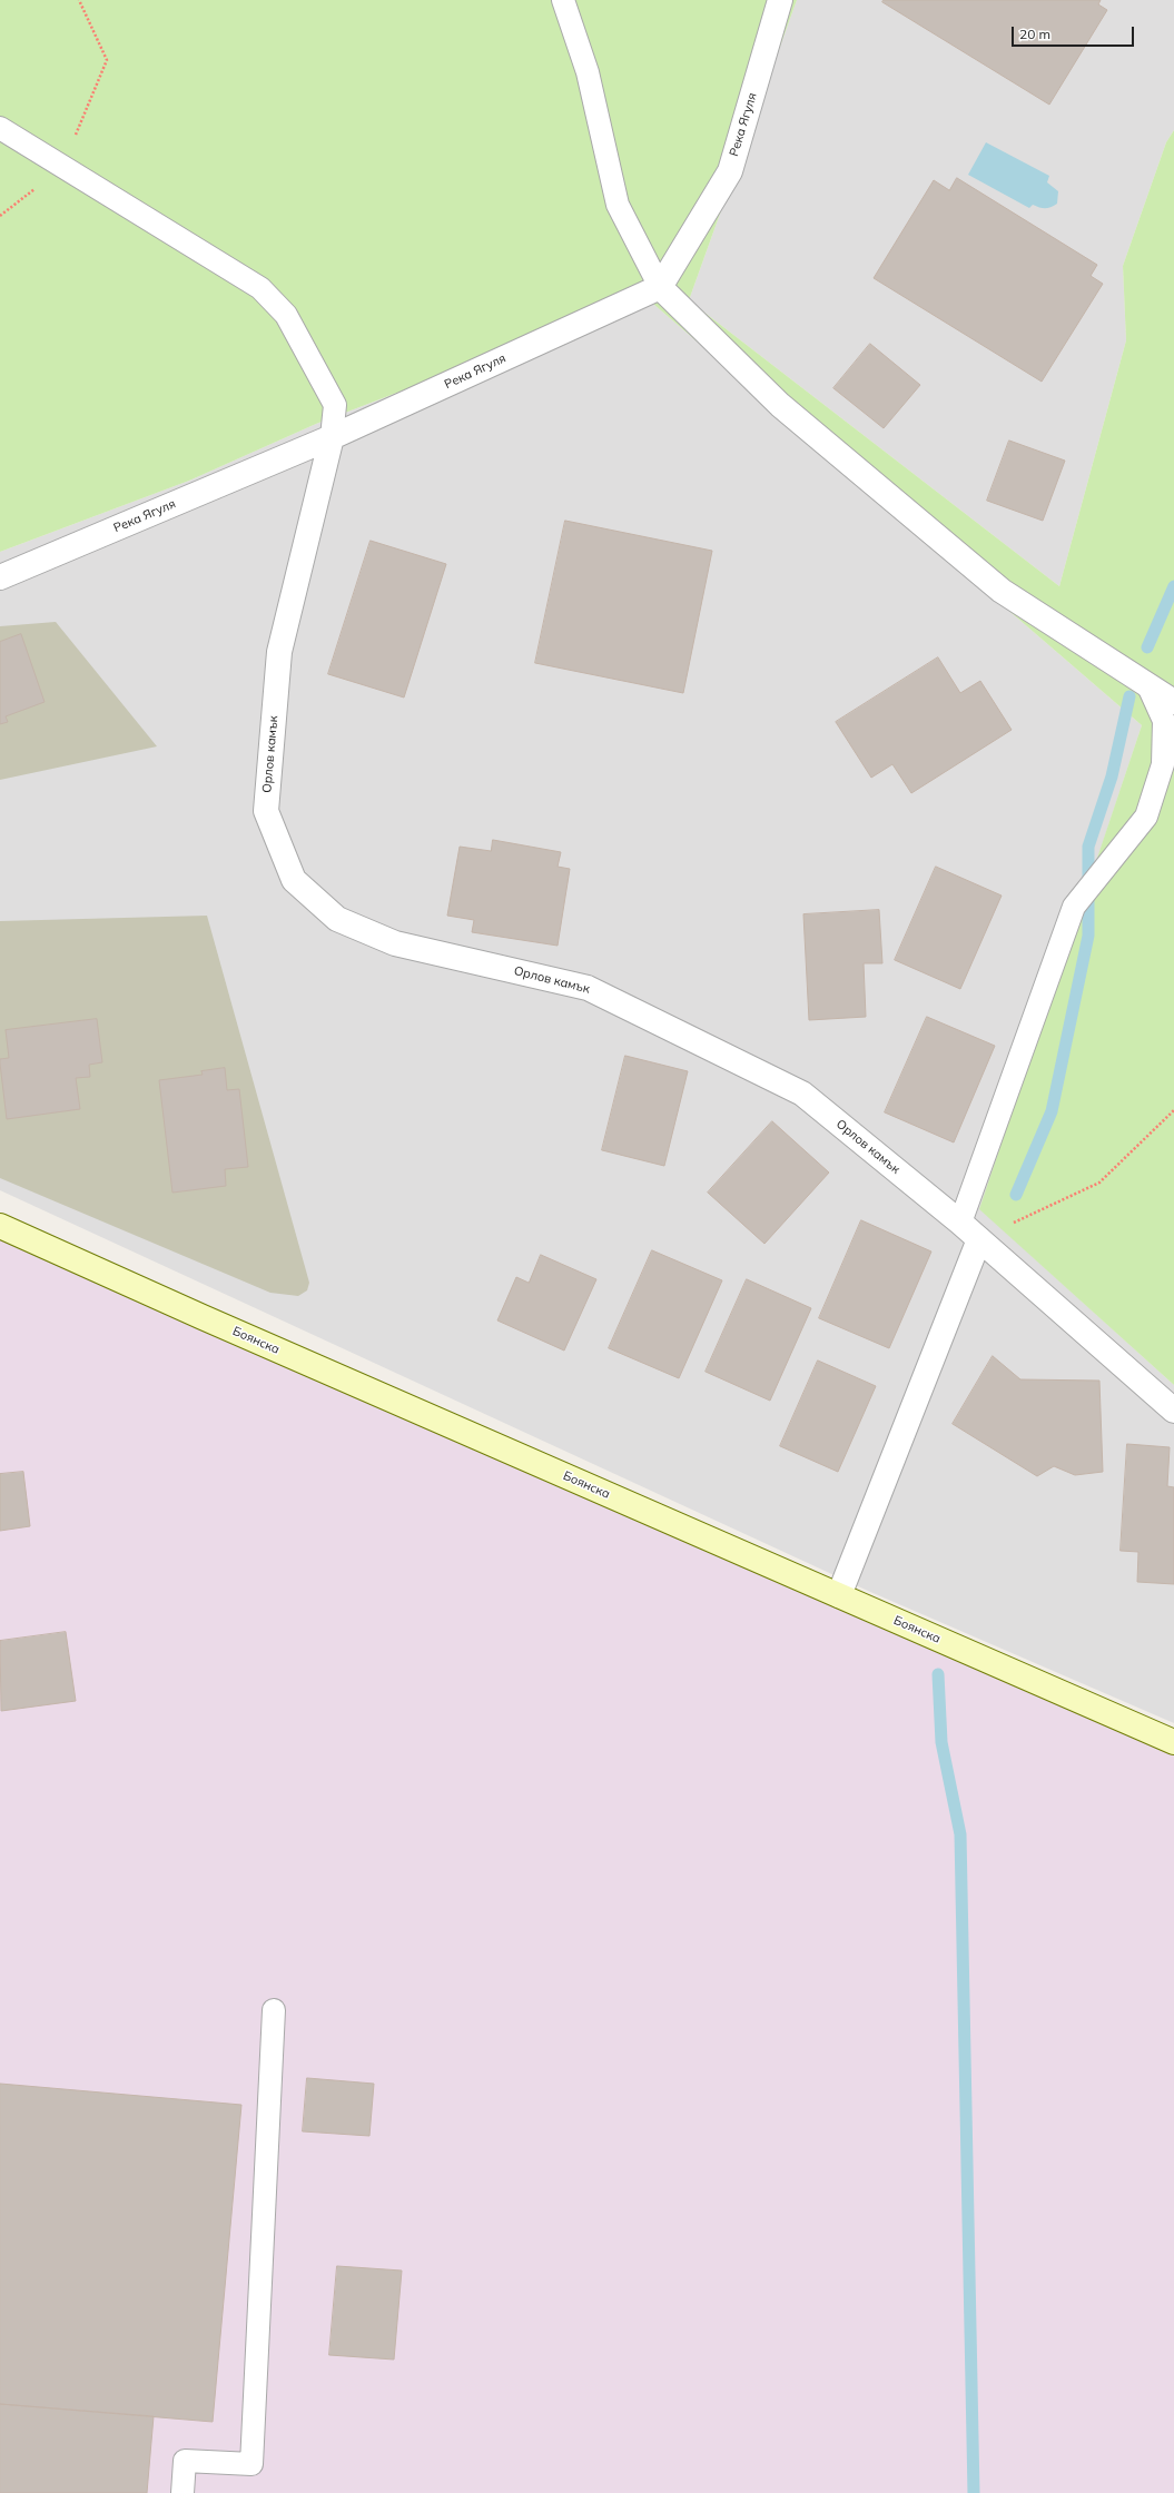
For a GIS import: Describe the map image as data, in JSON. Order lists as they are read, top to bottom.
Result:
{
  "streets": {
    "main road": ["Боянска"],
    "street": ["Река Ягуля", "Орлов камък"]
  },
  "crossings": [
    ["Река Ягуля", "Орлов камък"]
  ],
  "scale_bar": "20 m"
}
